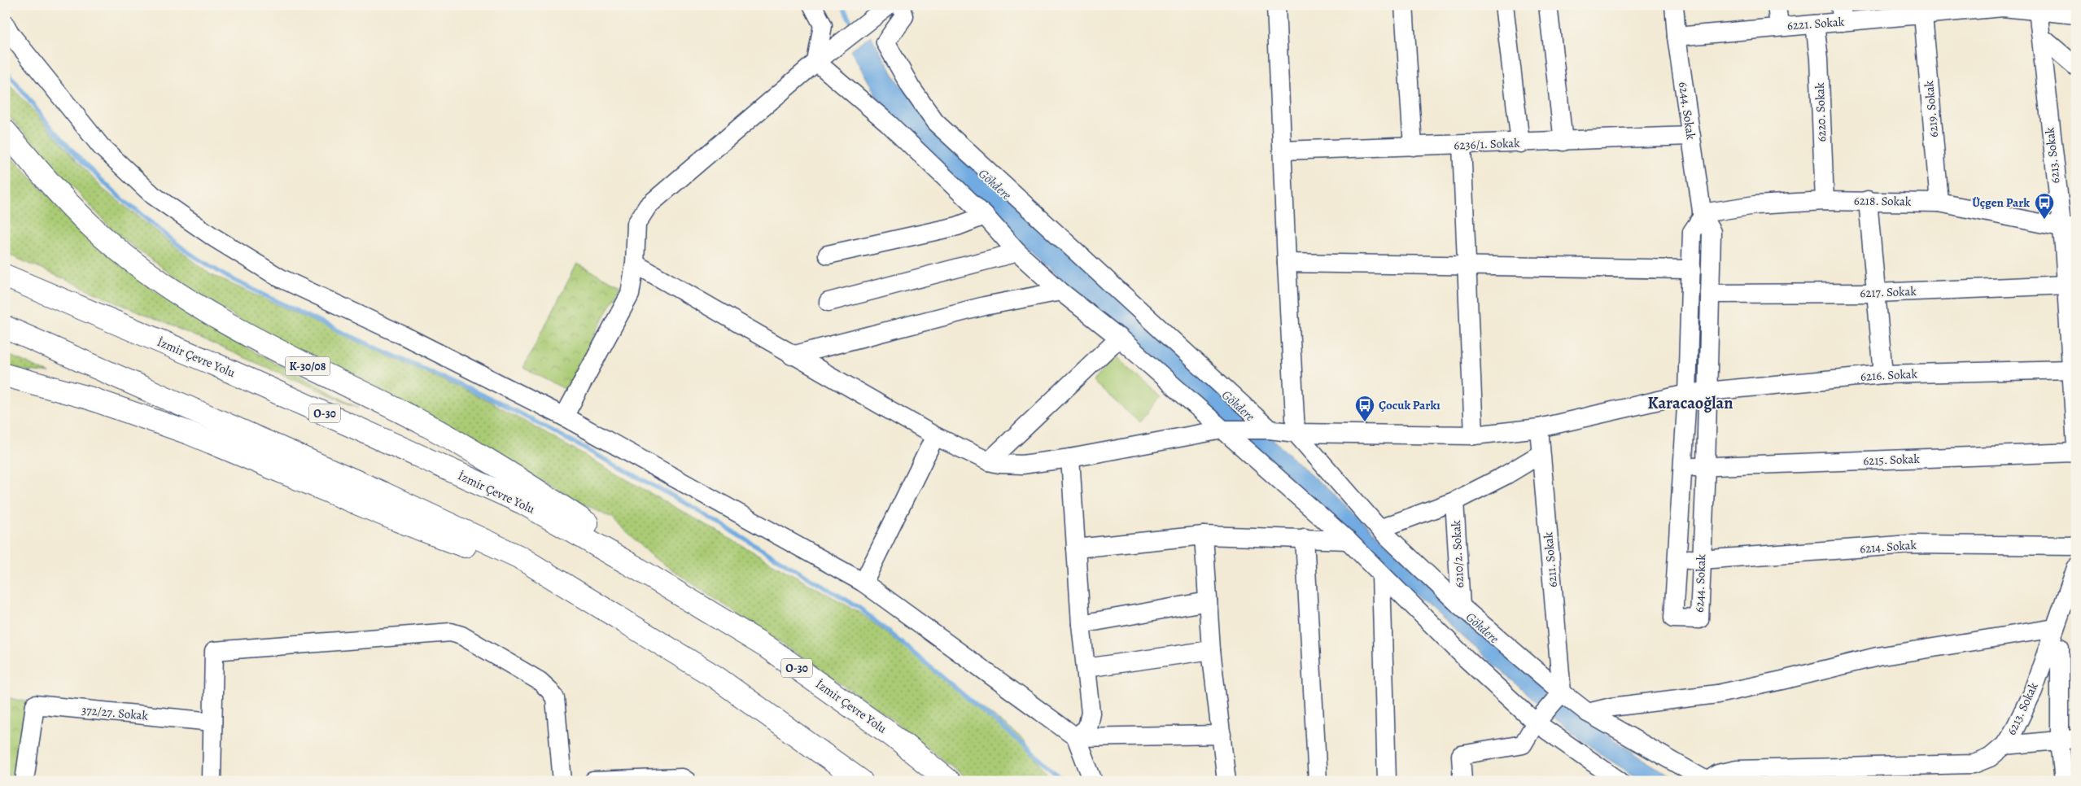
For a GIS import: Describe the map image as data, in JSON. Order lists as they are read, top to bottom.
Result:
{
  "streets": {
    "highway": ["İzmir Çevre Yolu", "K-30/08", "O-30"],
    "street": [
      "6221. Sokak",
      "6219. Sokak",
      "6244. Sokak",
      "6220. Sokak",
      "6236/1. Sokak",
      "6213. Sokak",
      "6218. Sokak",
      "6217. Sokak",
      "6216. Sokak",
      "6215. Sokak",
      "6214. Sokak",
      "6210/2. Sokak",
      "6211. Sokak",
      "372/27. Sokak"
    ]
  },
  "crossings": [
    ["6221. Sokak", "6219. Sokak"],
    ["6221. Sokak", "6244. Sokak"],
    ["6221. Sokak", "6220. Sokak"],
    ["6221. Sokak", "6213. Sokak"],
    ["6219. Sokak", "6218. Sokak"],
    ["6244. Sokak", "6236/1. Sokak"],
    ["6244. Sokak", "6218. Sokak"],
    ["6244. Sokak", "6217. Sokak"],
    ["6244. Sokak", "6216. Sokak"],
    ["6244. Sokak", "6215. Sokak"],
    ["6244. Sokak", "6214. Sokak"],
    ["6220. Sokak", "6218. Sokak"],
    ["6213. Sokak", "6218. Sokak"],
    ["6213. Sokak", "6217. Sokak"],
    ["6213. Sokak", "6216. Sokak"],
    ["İzmir Çevre Yolu", "K-30/08"],
    ["6216. Sokak", "6211. Sokak"]
  ],
  "districts": ["Karacaoğlan"],
  "water": ["Gökdere"],
  "places": {
    "bus stop": ["Üçgen Park", "Çocuk Parkı"]
  }
}
